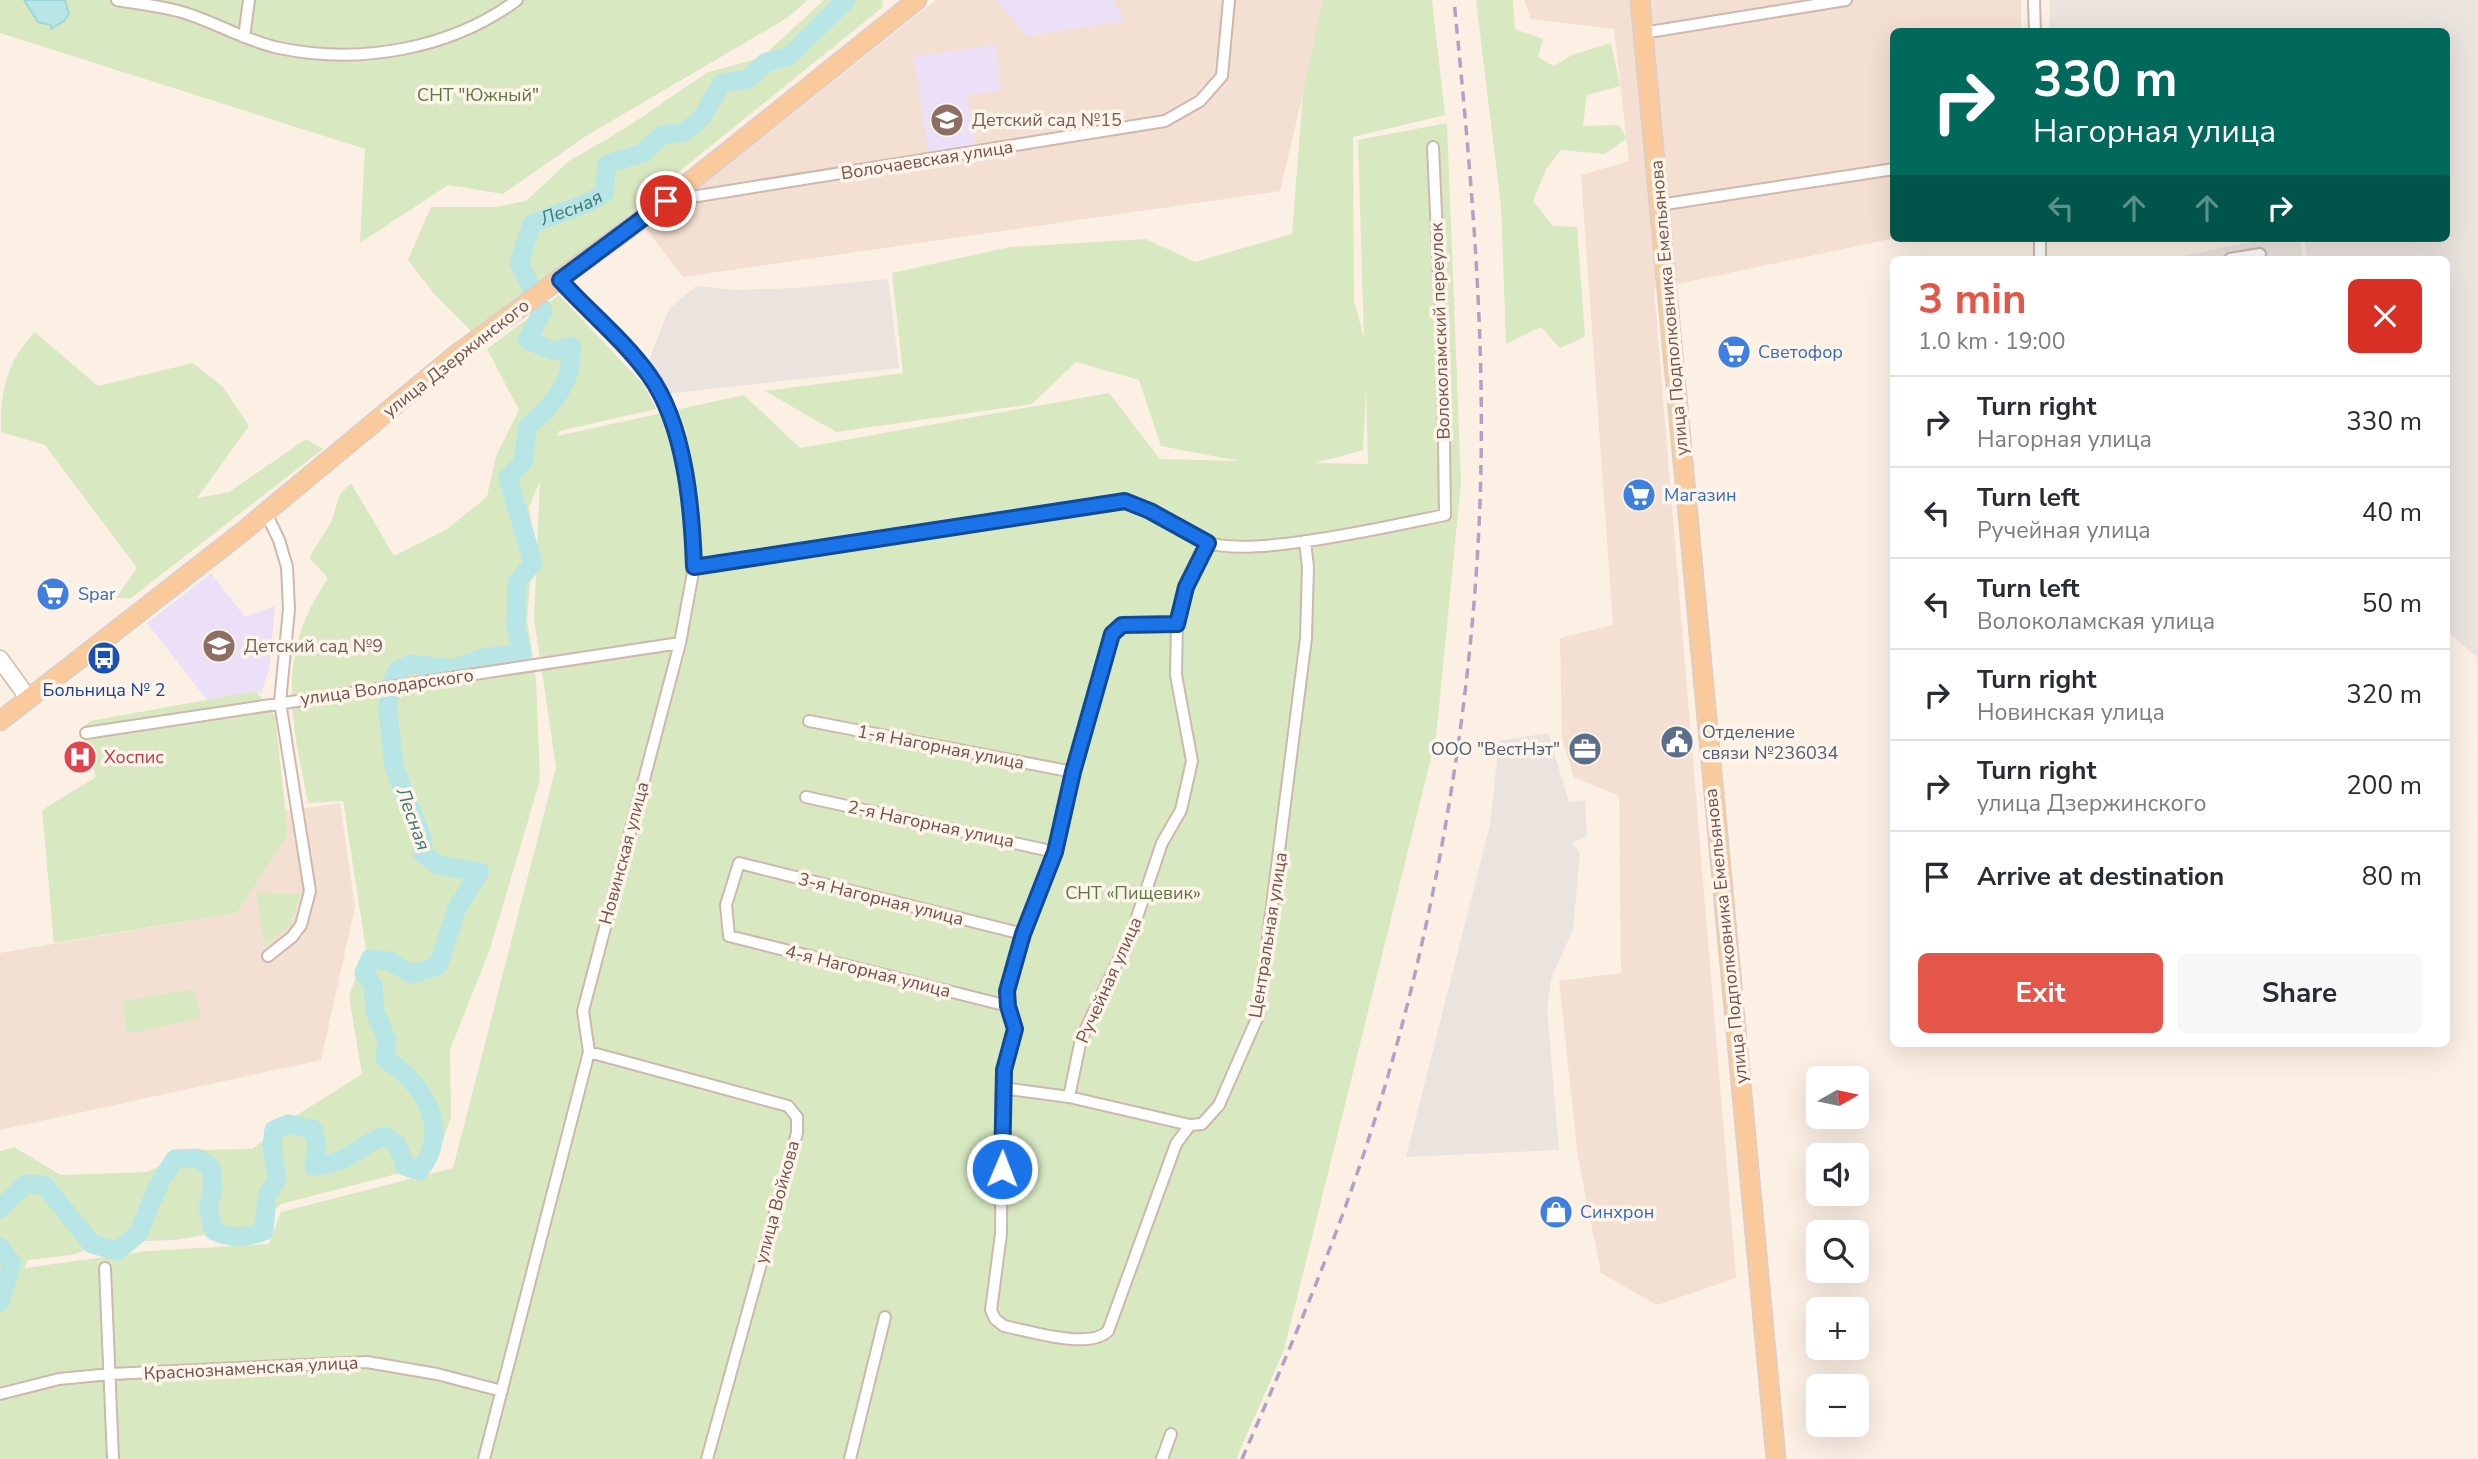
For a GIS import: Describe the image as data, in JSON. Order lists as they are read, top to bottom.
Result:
{
  "streets": {
    "main road": ["улица Подполковника Емельянова", "улица Дзержинского"],
    "street": [
      "Волочаевская улица",
      "Волоколамский переулок",
      "улица Володарского",
      "1-я Нагорная улица",
      "2-я Нагорная улица",
      "Новинская улица",
      "3-я Нагорная улица",
      "Центральная улица",
      "4-я Нагорная улица",
      "Ручейная улица",
      "улица Войкова",
      "Краснознаменская улица"
    ]
  },
  "crossings": [
    ["Волочаевская улица", "улица Дзержинского"],
    ["Волоколамский переулок", "Центральная улица"],
    ["улица Дзержинского", "Новинская улица"],
    ["улица Володарского", "Новинская улица"],
    ["Новинская улица", "улица Войкова"],
    ["Новинская улица", "Краснознаменская улица"],
    ["3-я Нагорная улица", "4-я Нагорная улица"]
  ],
  "water": ["Лесная"],
  "parks": ["СНТ \"Южный\"", "СНТ «Пищевик»"],
  "places": {
    "school or university": ["Детский сад №15", "Детский сад №9"],
    "supermarket": ["Светофор", "Магазин", "Spar"],
    "bus stop": ["Больница № 2"],
    "public building": ["Отделение связи №236034"],
    "office": ["ООО \"ВестНэт\""],
    "hospital": ["Хоспис"],
    "shop": ["Синхрон"]
  },
  "north": "right",
  "page": {
    "turn": ["330 m", "Нагорная улица"],
    "heading": ["3 min", "1.0 km · 19:00"],
    "list": [
      {
        "name": "Turn right",
        "note": "Нагорная улица",
        "value": "330 m"
      },
      {
        "name": "Turn left",
        "note": "Ручейная улица",
        "value": "40 m"
      },
      {
        "name": "Turn left",
        "note": "Волоколамская улица",
        "value": "50 m"
      },
      {
        "name": "Turn right",
        "note": "Новинская улица",
        "value": "320 m"
      },
      {
        "name": "Turn right",
        "note": "улица Дзержинского",
        "value": "200 m"
      },
      {
        "name": "Arrive at destination",
        "value": "80 m"
      }
    ],
    "buttons": ["Exit", "Share"],
    "map_buttons": ["+", "−"]
  }
}
